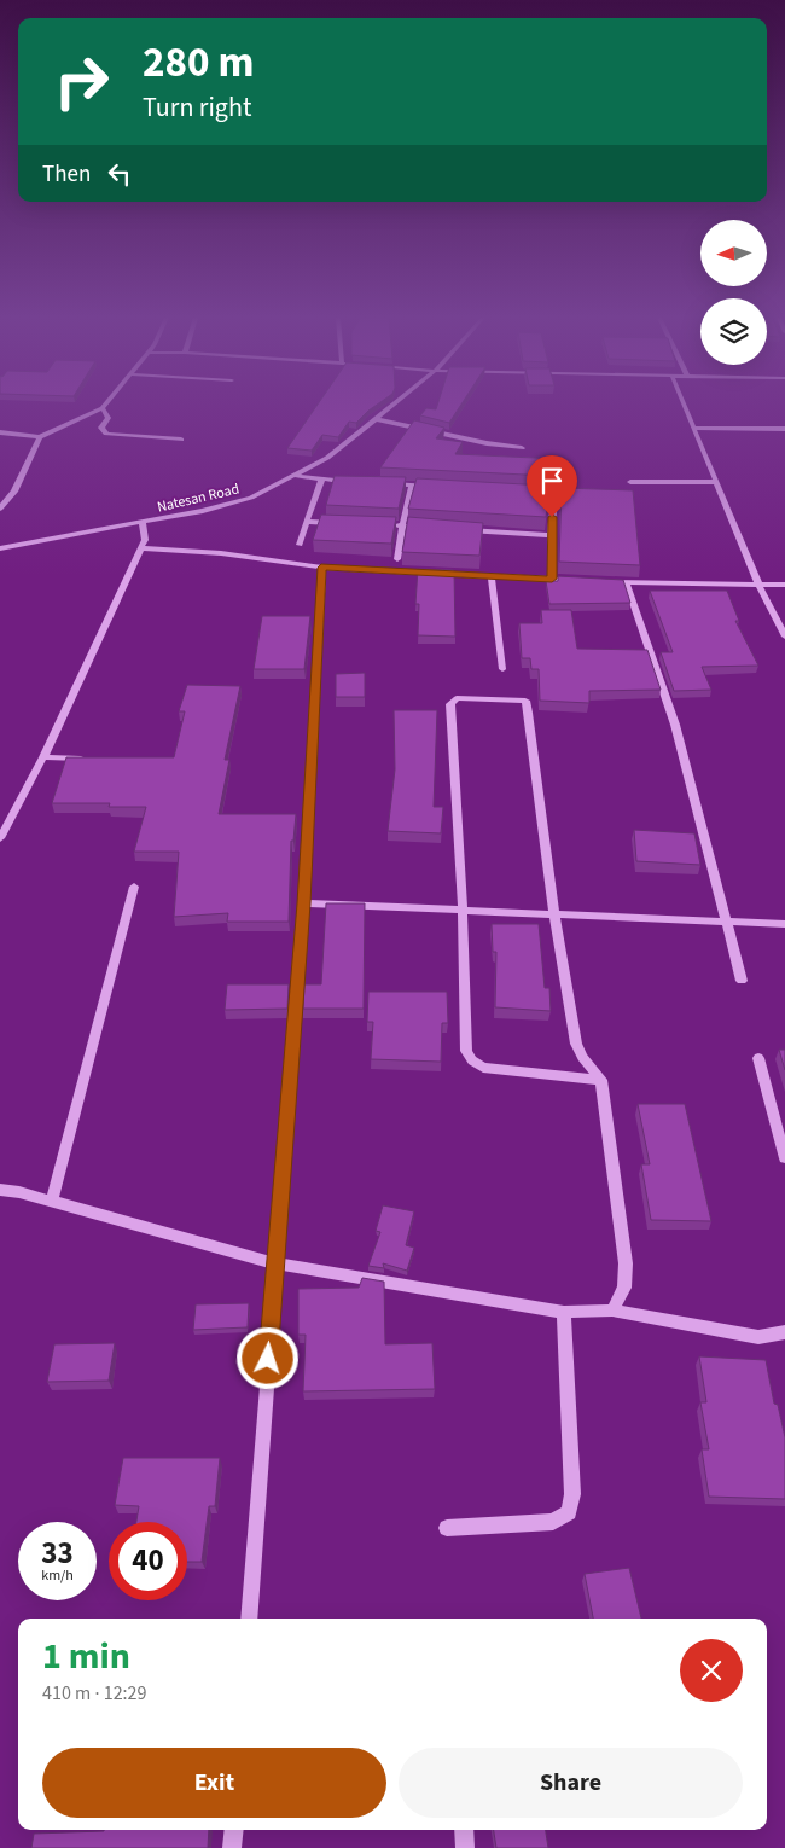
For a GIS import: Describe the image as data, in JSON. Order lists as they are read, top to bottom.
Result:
{
  "streets": {
    "street": ["Natesan Road"]
  },
  "north": "left",
  "page": {
    "turn": ["280 m", "Turn right"],
    "then": "Then",
    "speed": "33 km/h",
    "limit": "40",
    "heading": ["1 min", "410 m · 12:29"],
    "buttons": ["Exit", "Share"]
  }
}
